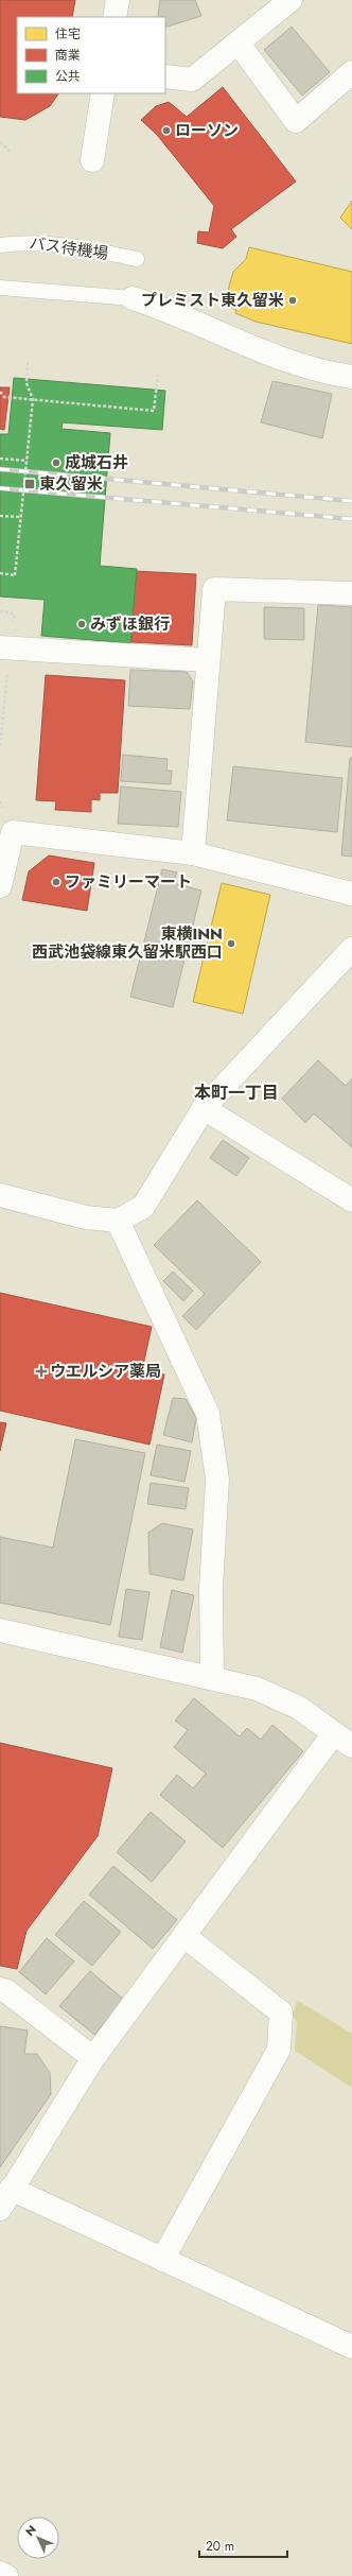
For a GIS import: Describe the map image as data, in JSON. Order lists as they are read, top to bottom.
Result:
{
  "streets": {
    "lane": ["バス待機場"]
  },
  "districts": ["本町一丁目"],
  "places": {
    "other": [
      "ローソン",
      "プレミスト東久留米",
      "成城石井",
      "みずほ銀行",
      "ファミリーマート",
      "東横INN 西武池袋線東久留米駅西口"
    ],
    "transit": ["東久留米"],
    "health": ["ウエルシア薬局"]
  },
  "legend": ["住宅", "商業", "公共"],
  "scale_bar": "20 m",
  "north": "top left"
}
